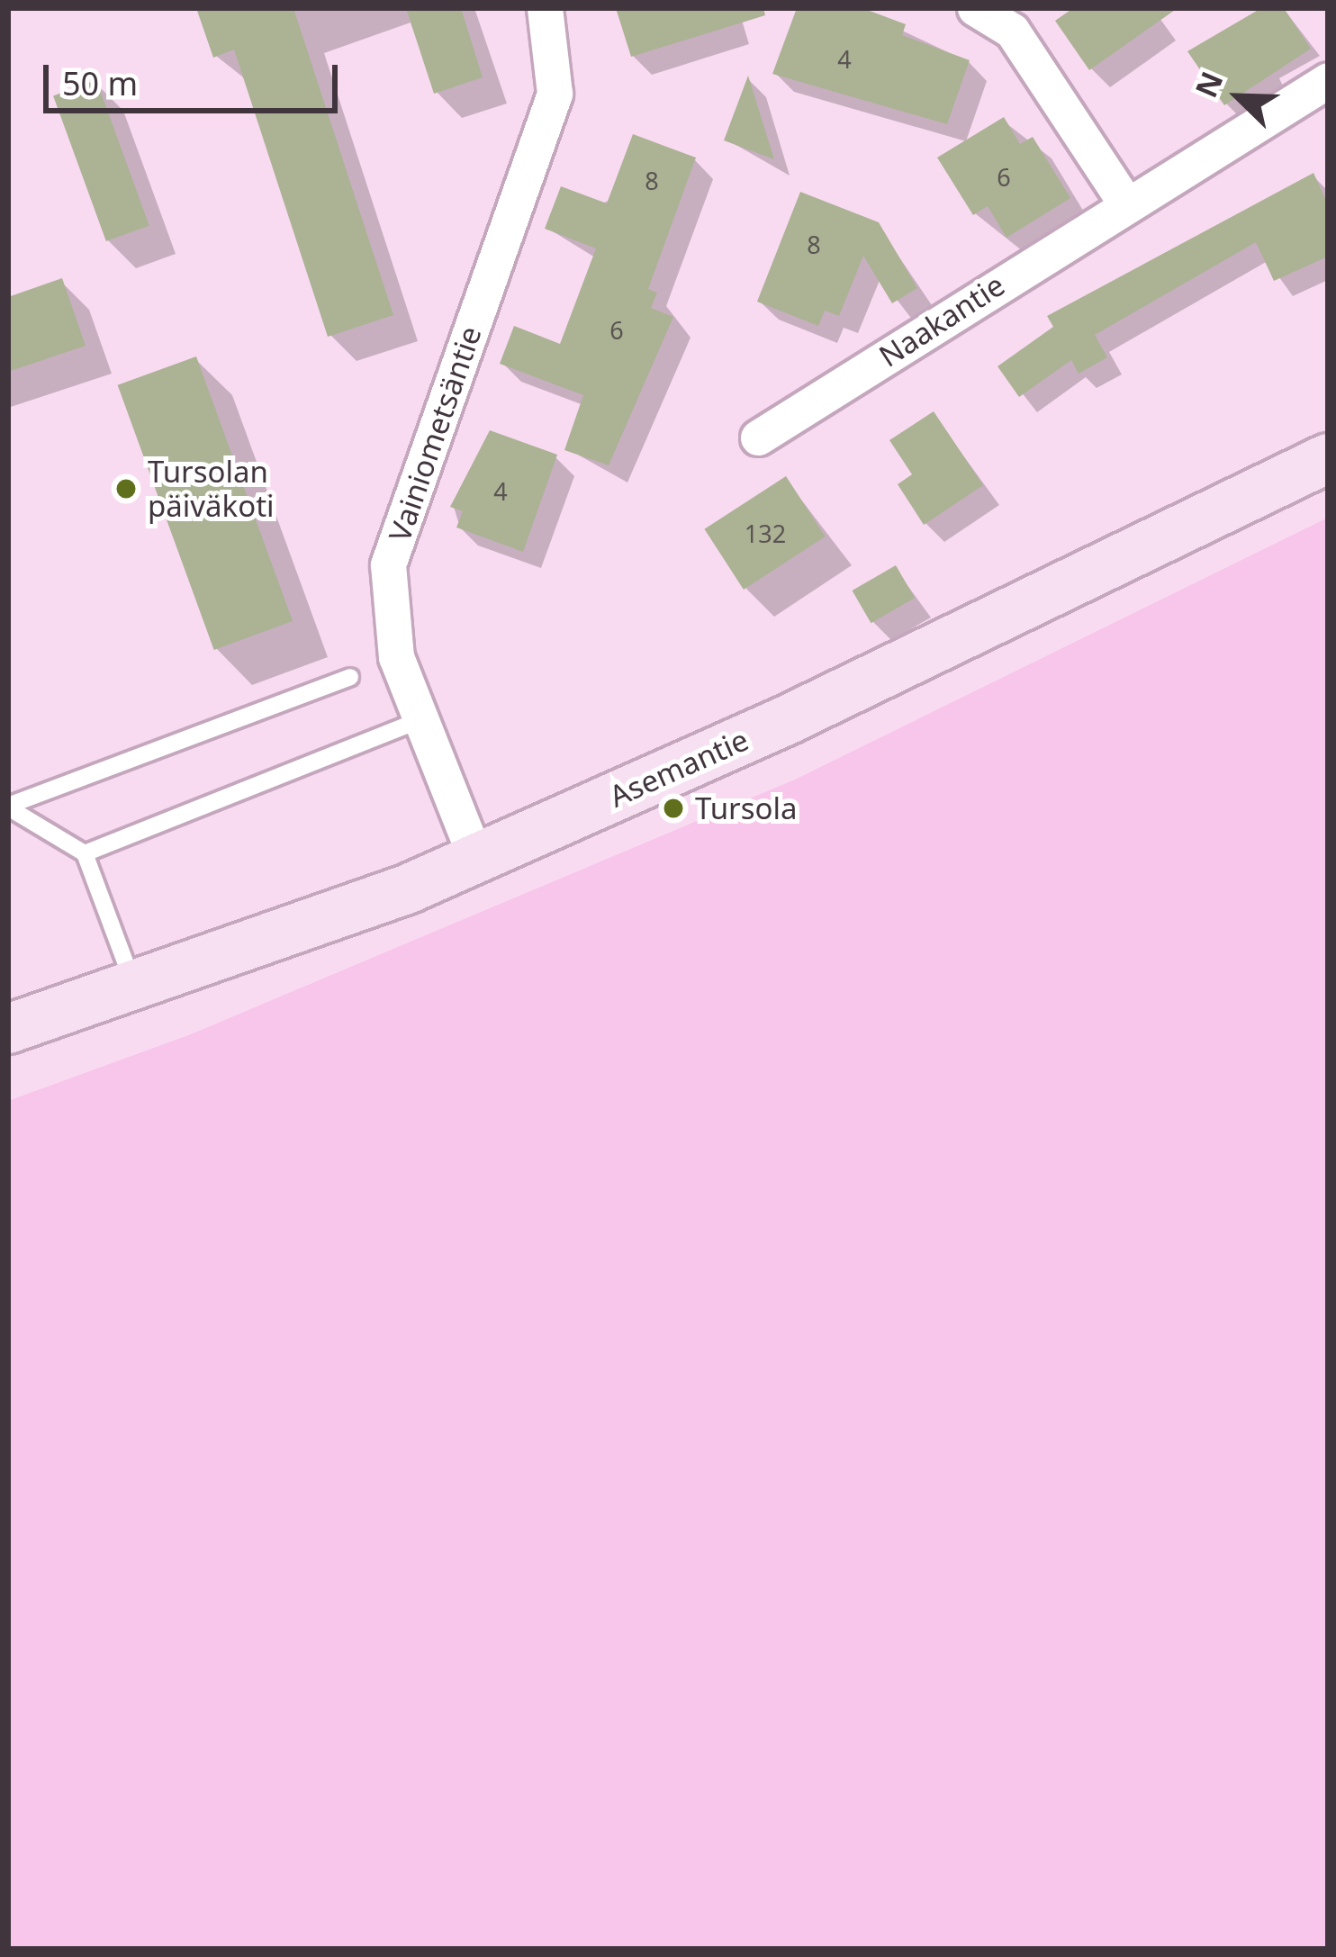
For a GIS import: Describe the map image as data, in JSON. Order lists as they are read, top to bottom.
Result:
{
  "streets": {
    "main road": ["Asemantie"],
    "street": ["Naakantie", "Vainiometsäntie"]
  },
  "crossings": [
    ["Vainiometsäntie", "Asemantie"]
  ],
  "places": ["Tursolan päiväkoti", "Tursola"],
  "house_numbers": [
    "4",
    "6",
    "8",
    "8",
    "6",
    "4",
    "132"
  ],
  "scale_bar": "50 m",
  "north": "top left"
}
